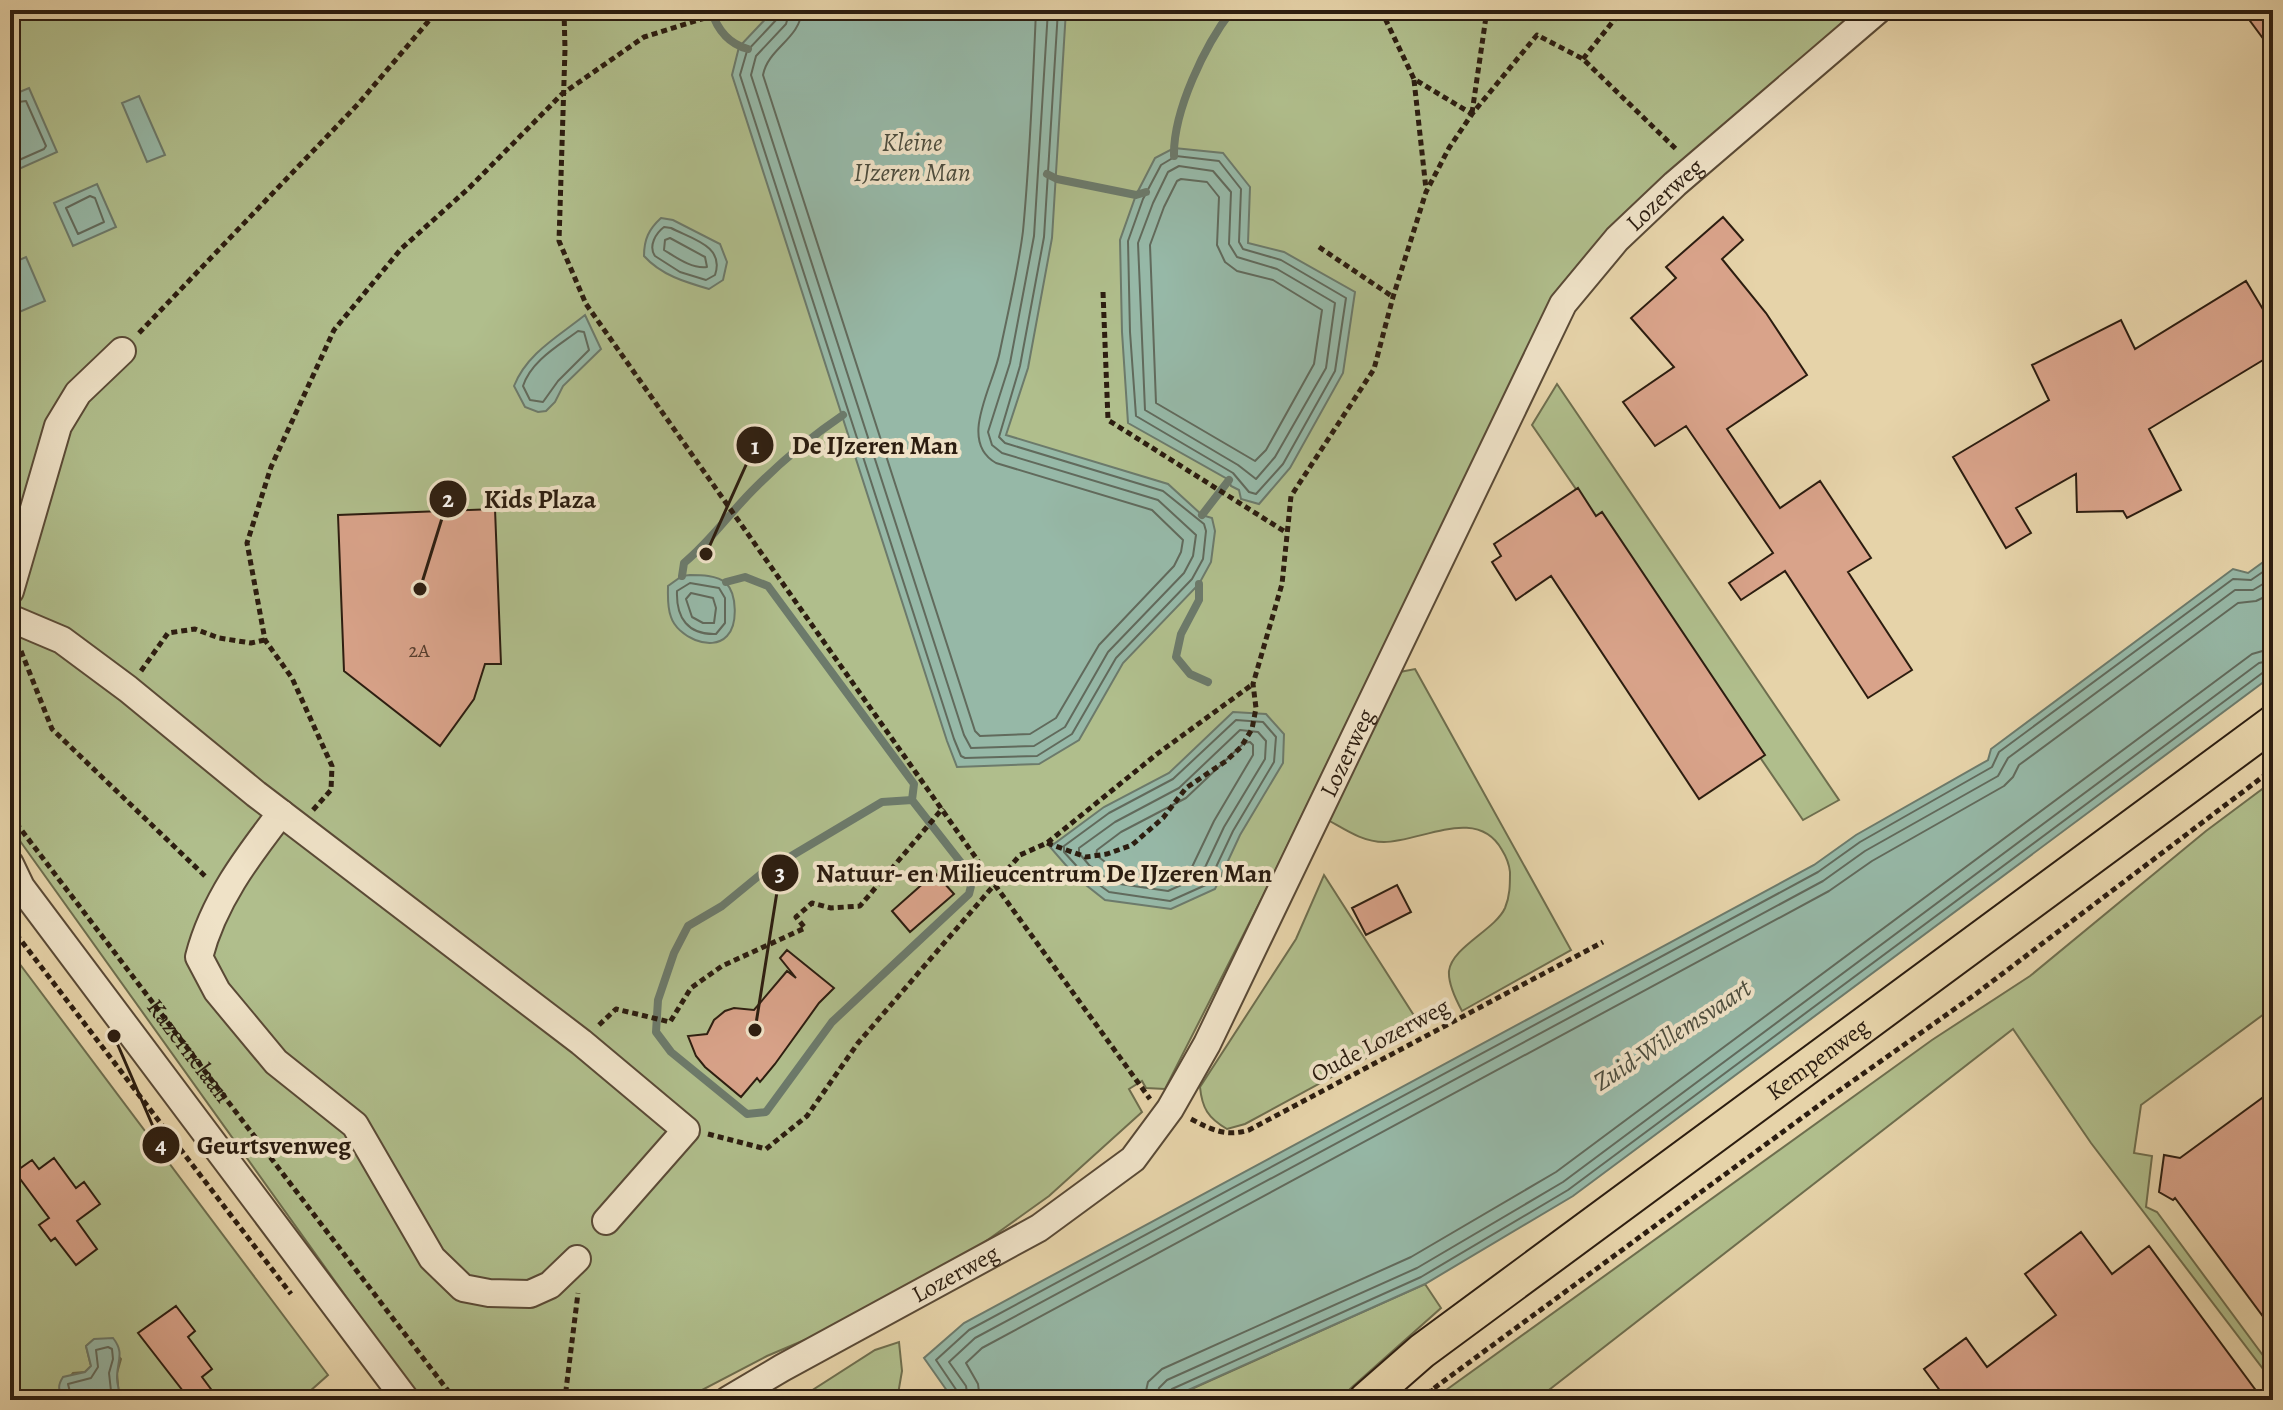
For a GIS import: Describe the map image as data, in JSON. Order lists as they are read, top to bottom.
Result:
{
  "streets": {
    "main road": ["Kempenweg"],
    "street": ["Lozerweg", "Kazernelaan"],
    "path": ["Oude Lozerweg"]
  },
  "crossings": [
    ["Lozerweg", "Oude Lozerweg"]
  ],
  "water": ["Kleine IJzeren Man", "Zuid-Willemsvaart"],
  "places": [
    "De IJzeren Man",
    "Kids Plaza",
    "Natuur- en Milieucentrum De IJzeren Man",
    "Geurtsvenweg"
  ],
  "house_numbers": ["2A"]
}
